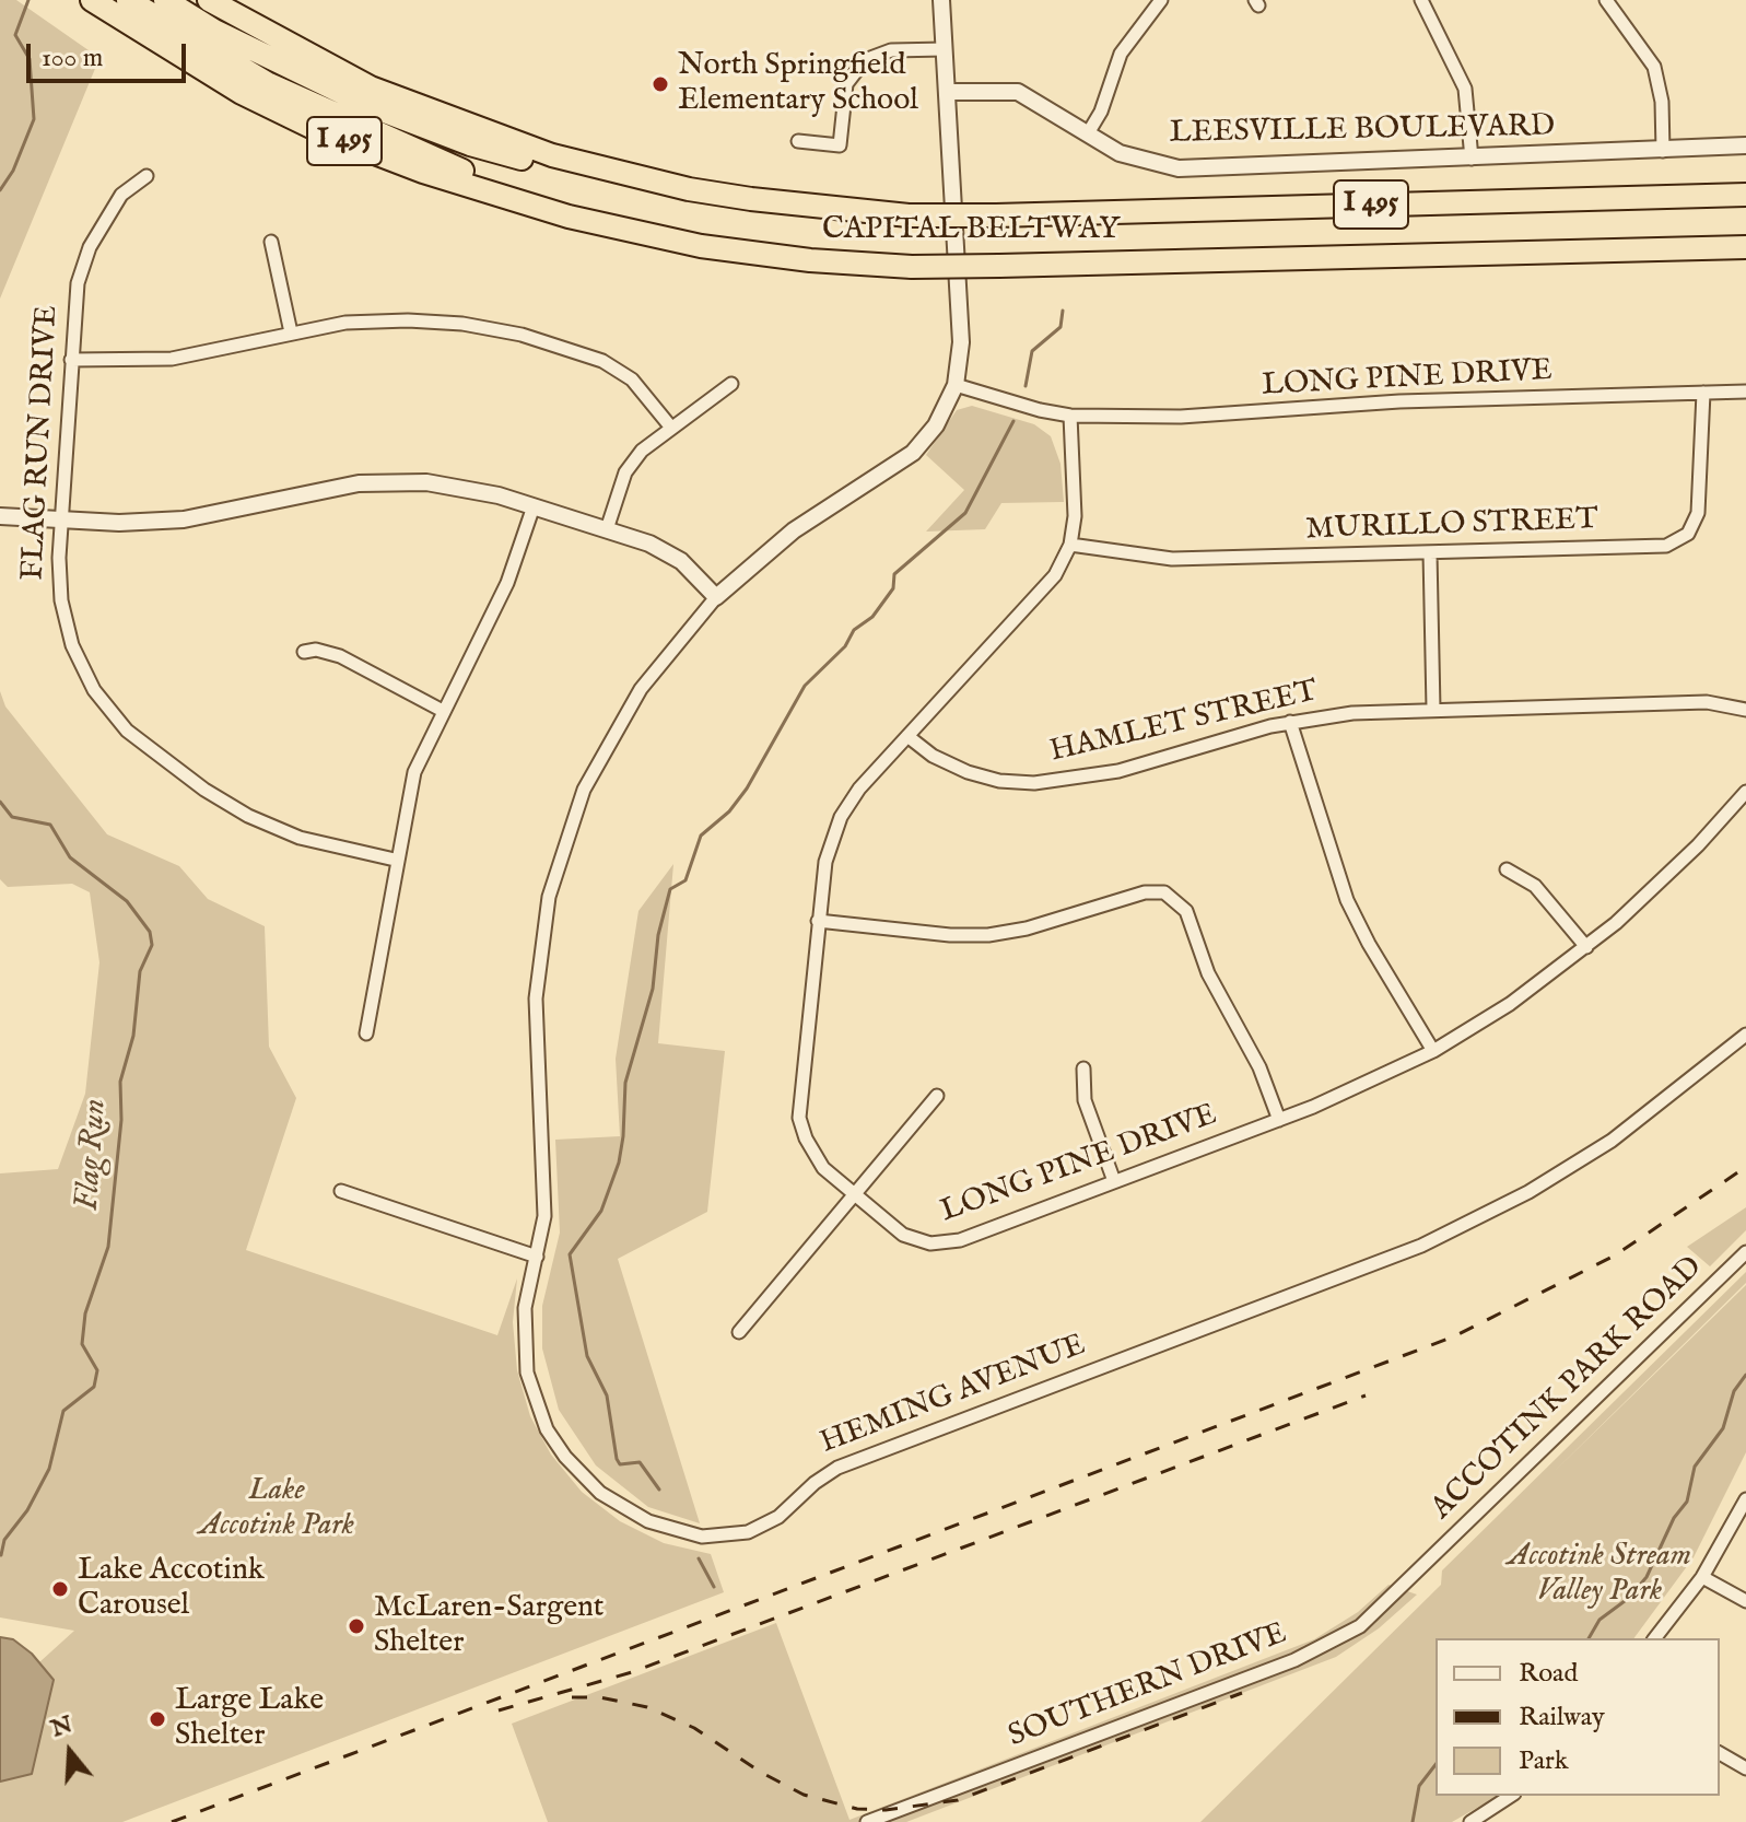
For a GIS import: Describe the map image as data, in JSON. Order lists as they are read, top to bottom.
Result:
{
  "streets": {
    "highway": ["I 495", "CAPITAL BELTWAY"],
    "street": [
      "LEESVILLE BOULEVARD",
      "LONG PINE DRIVE",
      "FLAG RUN DRIVE",
      "MURILLO STREET",
      "HAMLET STREET",
      "ACCOTINK PARK ROAD",
      "HEMING AVENUE",
      "SOUTHERN DRIVE"
    ]
  },
  "crossings": [
    ["LEESVILLE BOULEVARD", "HEMING AVENUE"],
    ["I 495", "CAPITAL BELTWAY"],
    ["LONG PINE DRIVE", "MURILLO STREET"],
    ["LONG PINE DRIVE", "HAMLET STREET"],
    ["LONG PINE DRIVE", "HEMING AVENUE"],
    ["ACCOTINK PARK ROAD", "SOUTHERN DRIVE"]
  ],
  "water": ["Flag Run"],
  "parks": ["Lake Accotink Park", "Accotink Stream Valley Park"],
  "places": [
    "North Springfield Elementary School",
    "Lake Accotink Carousel",
    "McLaren-Sargent Shelter",
    "Large Lake Shelter"
  ],
  "legend": ["Road", "Railway", "Park"],
  "scale_bar": "100 m",
  "north": "top"
}
